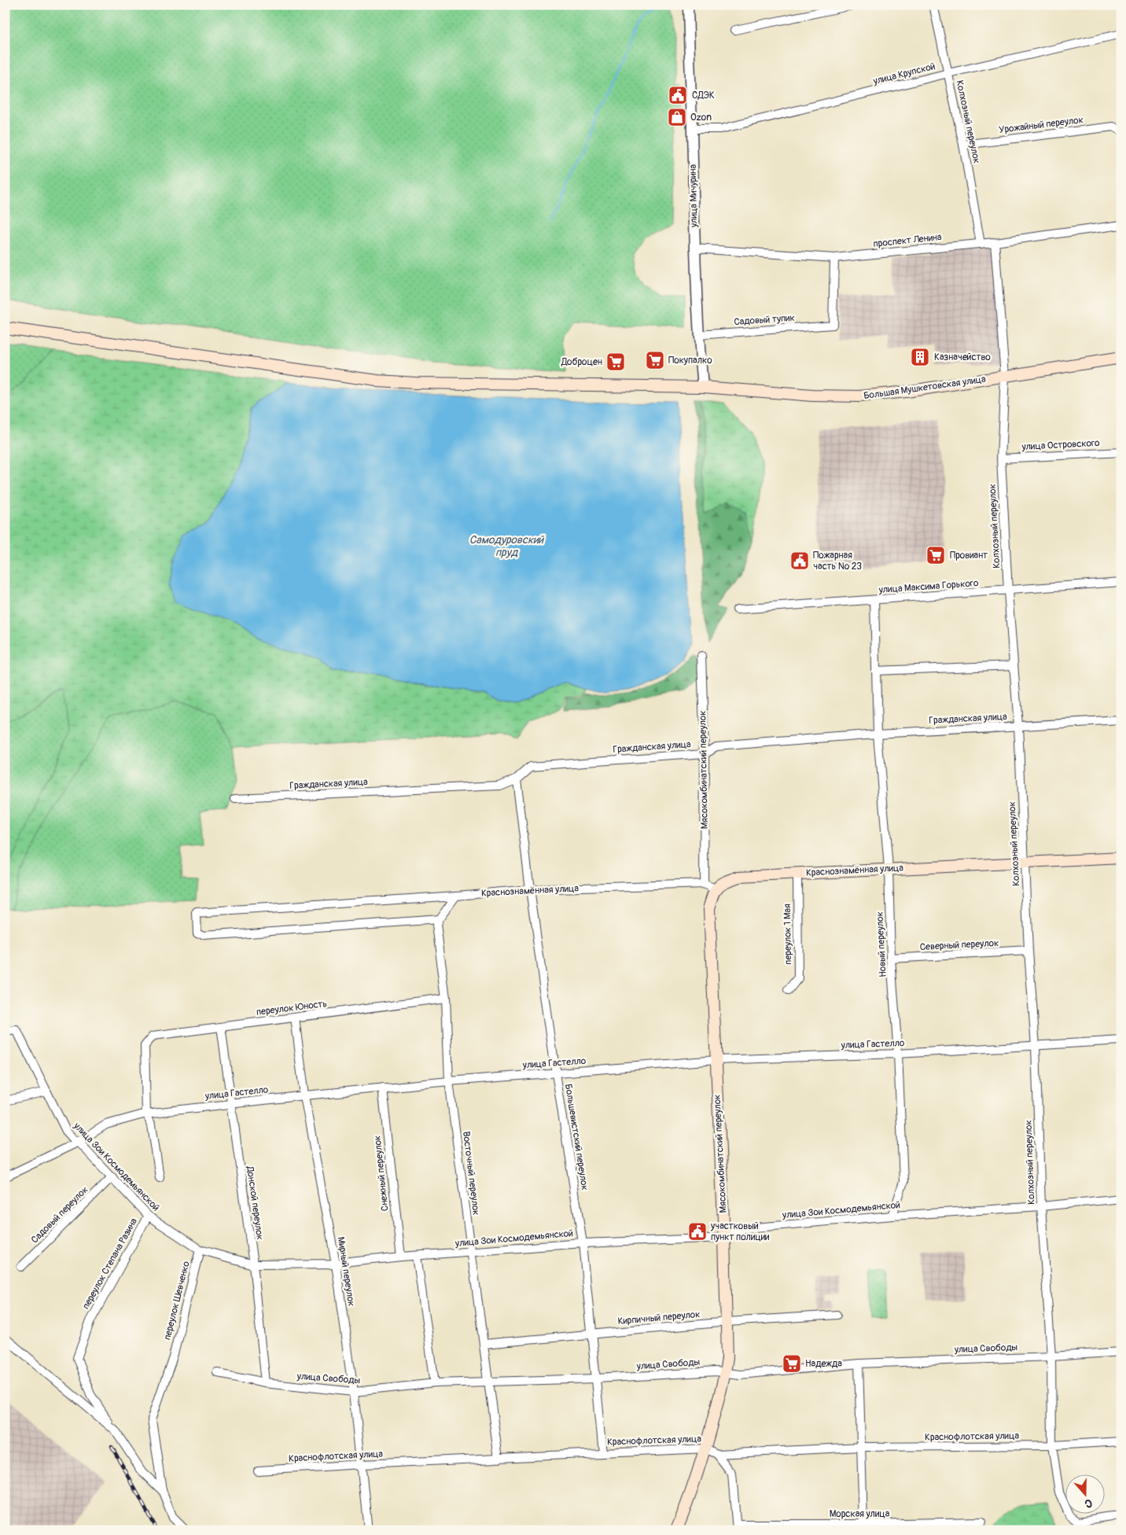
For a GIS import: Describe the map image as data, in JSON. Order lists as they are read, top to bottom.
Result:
{
  "streets": {
    "main road": ["Большая Мушкетовская улица", "Мясокомбинатский переулок", "Краснознамённая улица"],
    "street": [
      "улица Крупской",
      "Колхозный переулок",
      "Урожайный переулок",
      "улица Мичурина",
      "проспект Ленина",
      "Садовый тупик",
      "улица Островского",
      "улица Максима Горького",
      "Гражданская улица",
      "переулок 1 Мая",
      "Новый переулок",
      "Северный переулок",
      "переулок Юность",
      "улица Гастелло",
      "Большевистский переулок",
      "улица Зои Космодемьянской",
      "Снежный переулок",
      "Восточный переулок",
      "Донской переулок",
      "Садовый переулок",
      "переулок Степана Разина",
      "Мирный переулок",
      "переулок Шевченко",
      "Кирпичный переулок",
      "улица Свободы",
      "Краснофлотская улица",
      "Морская улица"
    ]
  },
  "crossings": [
    ["улица Крупской", "Колхозный переулок"],
    ["улица Крупской", "улица Мичурина"],
    ["Колхозный переулок", "Урожайный переулок"],
    ["Колхозный переулок", "проспект Ленина"],
    ["Колхозный переулок", "Большая Мушкетовская улица"],
    ["Колхозный переулок", "улица Островского"],
    ["Колхозный переулок", "улица Максима Горького"],
    ["Колхозный переулок", "Гражданская улица"],
    ["Колхозный переулок", "Краснознамённая улица"],
    ["Колхозный переулок", "Северный переулок"],
    ["Колхозный переулок", "улица Гастелло"],
    ["Колхозный переулок", "улица Зои Космодемьянской"],
    ["Колхозный переулок", "улица Свободы"],
    ["Колхозный переулок", "Краснофлотская улица"],
    ["улица Мичурина", "проспект Ленина"],
    ["улица Мичурина", "Садовый тупик"],
    ["улица Мичурина", "Большая Мушкетовская улица"],
    ["проспект Ленина", "Садовый тупик"],
    ["улица Максима Горького", "Новый переулок"],
    ["Гражданская улица", "Мясокомбинатский переулок"],
    ["Гражданская улица", "Новый переулок"],
    ["Гражданская улица", "Большевистский переулок"],
    ["Мясокомбинатский переулок", "Краснознамённая улица"],
    ["Мясокомбинатский переулок", "улица Гастелло"],
    ["Мясокомбинатский переулок", "улица Зои Космодемьянской"],
    ["Мясокомбинатский переулок", "Кирпичный переулок"],
    ["Мясокомбинатский переулок", "улица Свободы"],
    ["Мясокомбинатский переулок", "Краснофлотская улица"],
    ["Краснознамённая улица", "переулок 1 Мая"],
    ["Краснознамённая улица", "Новый переулок"],
    ["Краснознамённая улица", "Большевистский переулок"],
    ["Краснознамённая улица", "Восточный переулок"],
    ["Новый переулок", "Северный переулок"],
    ["Новый переулок", "улица Гастелло"],
    ["Новый переулок", "улица Зои Космодемьянской"],
    ["переулок Юность", "улица Гастелло"],
    ["переулок Юность", "Восточный переулок"],
    ["переулок Юность", "Донской переулок"],
    ["переулок Юность", "Мирный переулок"],
    ["улица Гастелло", "Большевистский переулок"],
    ["улица Гастелло", "улица Зои Космодемьянской"],
    ["улица Гастелло", "Снежный переулок"],
    ["улица Гастелло", "Восточный переулок"],
    ["улица Гастелло", "Донской переулок"],
    ["улица Гастелло", "Мирный переулок"],
    ["Большевистский переулок", "улица Зои Космодемьянской"],
    ["Большевистский переулок", "Кирпичный переулок"],
    ["Большевистский переулок", "улица Свободы"],
    ["Большевистский переулок", "Краснофлотская улица"],
    ["улица Зои Космодемьянской", "Снежный переулок"],
    ["улица Зои Космодемьянской", "Восточный переулок"],
    ["улица Зои Космодемьянской", "Донской переулок"],
    ["улица Зои Космодемьянской", "Садовый переулок"],
    ["улица Зои Космодемьянской", "переулок Степана Разина"],
    ["улица Зои Космодемьянской", "Мирный переулок"],
    ["улица Зои Космодемьянской", "переулок Шевченко"],
    ["Восточный переулок", "Кирпичный переулок"],
    ["Восточный переулок", "улица Свободы"],
    ["Восточный переулок", "Краснофлотская улица"],
    ["Донской переулок", "улица Свободы"],
    ["Мирный переулок", "улица Свободы"],
    ["Мирный переулок", "Краснофлотская улица"]
  ],
  "water": ["Самодуровский пруд"],
  "places": {
    "public building": ["СДЭК", "Пожарная часть № 23", "участковый пункт полиции"],
    "shop": ["Ozon"],
    "building": ["Казначейство"],
    "supermarket": [
      "Покупалко",
      "Доброцен",
      "Провиант",
      "Надежда"
    ]
  },
  "north": "bottom"
}
